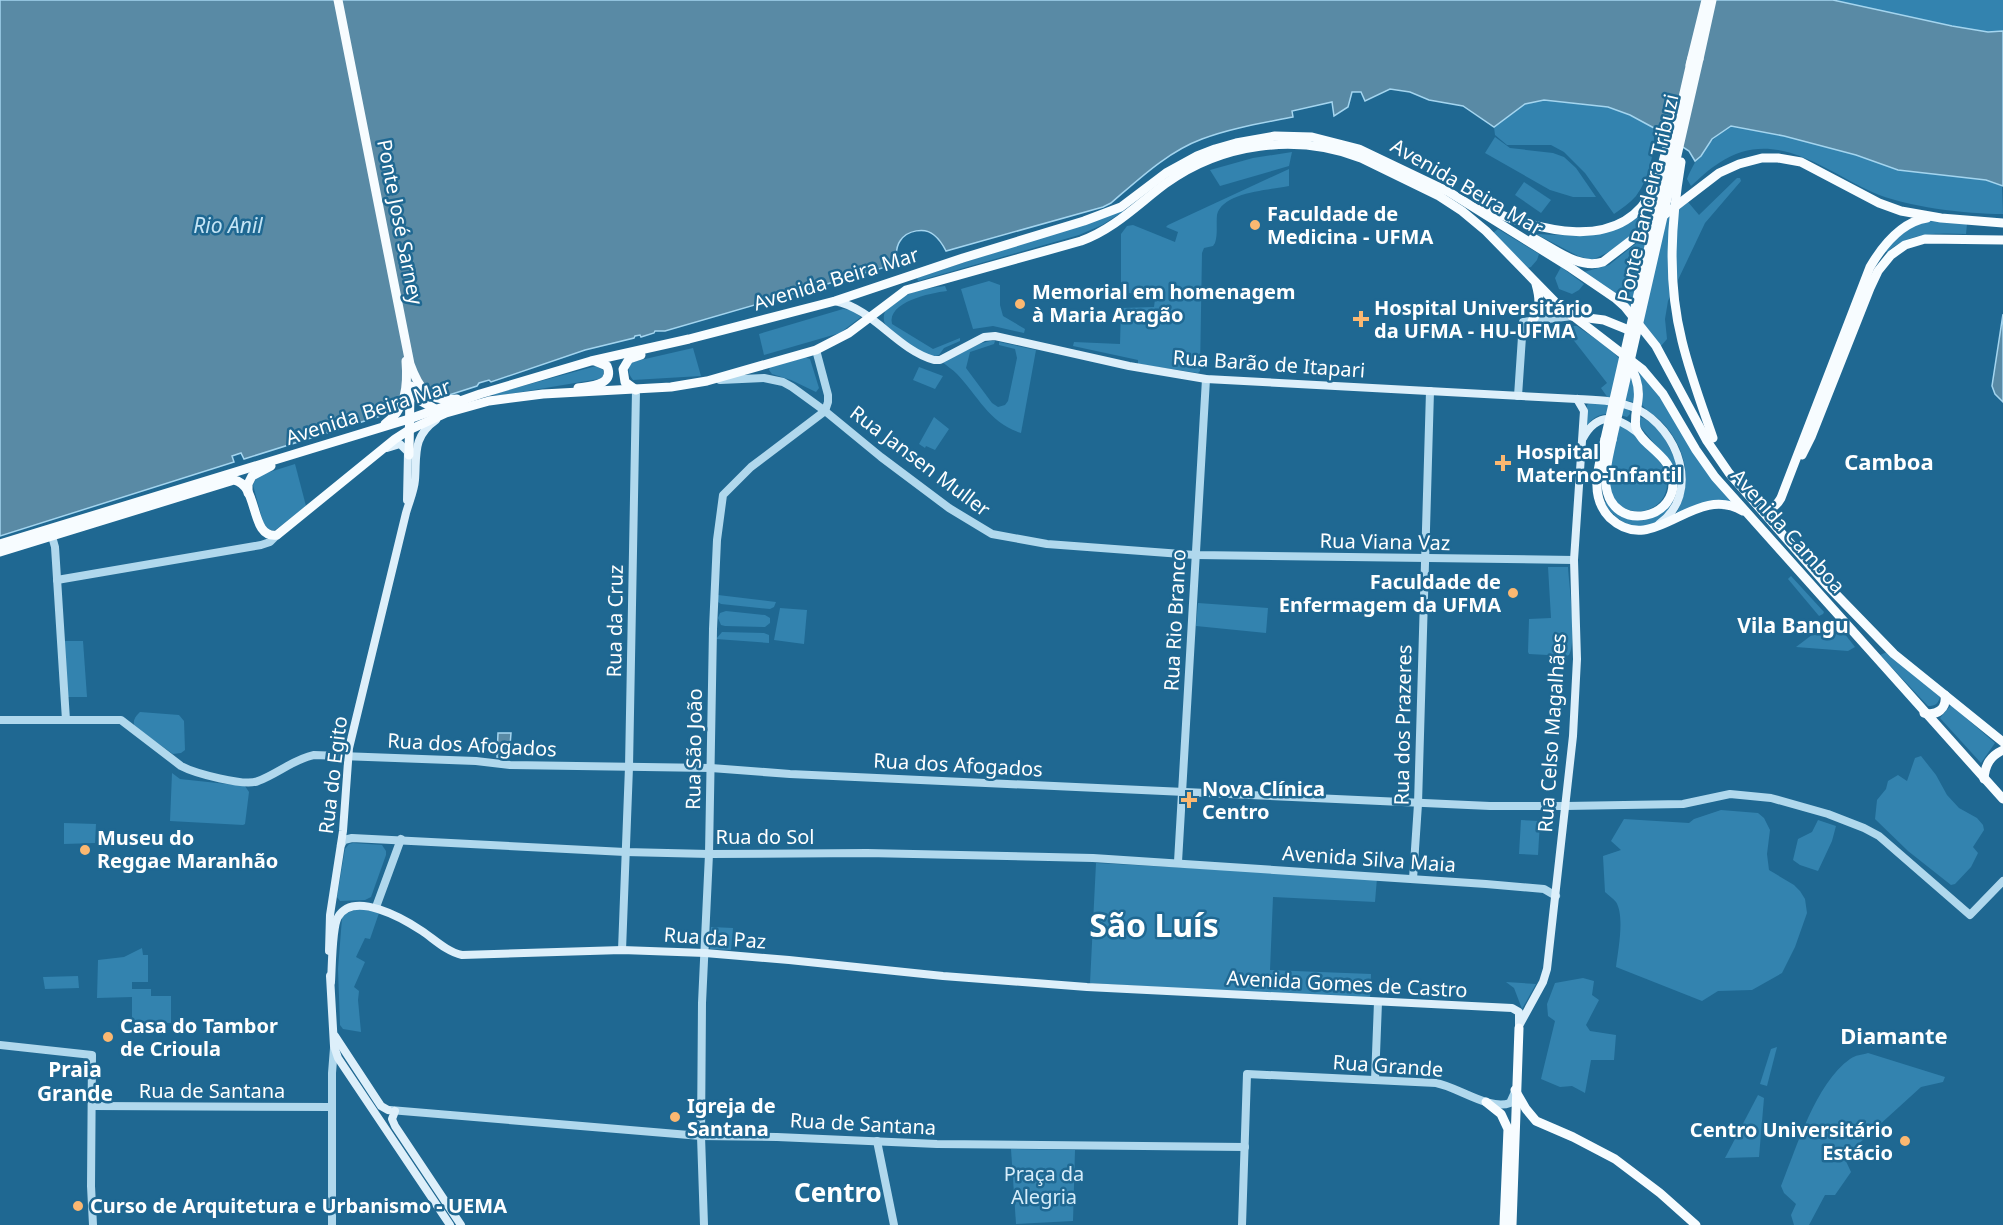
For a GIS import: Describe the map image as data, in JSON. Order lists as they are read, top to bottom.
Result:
{
  "streets": {
    "main road": [
      "Avenida Beira Mar",
      "Ponte Bandeira Tribuzi",
      "Ponte José Sarney",
      "Rua Barão de Itapari",
      "Avenida Camboa",
      "Rua Celso Magalhães",
      "Rua do Egito",
      "Rua da Paz",
      "Avenida Gomes de Castro"
    ],
    "street": [
      "Rua Jansen Muller",
      "Rua Viana Vaz",
      "Rua Rio Branco",
      "Rua da Cruz",
      "Rua dos Prazeres",
      "Rua dos Afogados",
      "Rua São João",
      "Rua do Sol",
      "Avenida Silva Maia",
      "Rua Grande",
      "Rua de Santana"
    ]
  },
  "crossings": [
    ["Avenida Beira Mar", "Ponte José Sarney"],
    ["Avenida Beira Mar", "Rua Barão de Itapari"],
    ["Avenida Beira Mar", "Rua Jansen Muller"],
    ["Avenida Beira Mar", "Avenida Camboa"],
    ["Avenida Beira Mar", "Rua da Cruz"],
    ["Avenida Beira Mar", "Rua do Egito"],
    ["Ponte Bandeira Tribuzi", "Rua Celso Magalhães"],
    ["Rua Barão de Itapari", "Rua Rio Branco"],
    ["Rua Barão de Itapari", "Rua dos Prazeres"],
    ["Rua Barão de Itapari", "Rua Celso Magalhães"],
    ["Rua Jansen Muller", "Rua Viana Vaz"],
    ["Rua Jansen Muller", "Rua Rio Branco"],
    ["Rua Jansen Muller", "Rua São João"],
    ["Rua Viana Vaz", "Rua Rio Branco"],
    ["Rua Viana Vaz", "Rua dos Prazeres"],
    ["Rua Viana Vaz", "Rua Celso Magalhães"],
    ["Rua Rio Branco", "Rua dos Afogados"],
    ["Rua Rio Branco", "Rua do Sol"],
    ["Rua Rio Branco", "Avenida Silva Maia"],
    ["Rua da Cruz", "Rua dos Afogados"],
    ["Rua da Cruz", "Rua do Sol"],
    ["Rua da Cruz", "Rua da Paz"],
    ["Rua dos Prazeres", "Rua dos Afogados"],
    ["Rua dos Prazeres", "Avenida Silva Maia"],
    ["Rua Celso Magalhães", "Rua dos Afogados"],
    ["Rua Celso Magalhães", "Avenida Silva Maia"],
    ["Rua Celso Magalhães", "Avenida Gomes de Castro"],
    ["Rua dos Afogados", "Rua São João"],
    ["Rua dos Afogados", "Rua do Egito"],
    ["Rua São João", "Rua do Sol"],
    ["Rua São João", "Rua da Paz"],
    ["Rua São João", "Rua de Santana"],
    ["Rua do Sol", "Avenida Silva Maia"],
    ["Rua da Paz", "Avenida Gomes de Castro"],
    ["Rua Grande", "Rua de Santana"]
  ],
  "districts": [
    "Camboa",
    "Vila Bangu",
    "São Luís",
    "Diamante",
    "Praia Grande",
    "Centro"
  ],
  "water": ["Rio Anil"],
  "parks": ["Praça da Alegria"],
  "places": {
    "other": [
      "Faculdade de Medicina - UFMA",
      "Memorial em homenagem à Maria Aragão",
      "Faculdade de Enfermagem da UFMA",
      "Museu do Reggae Maranhão",
      "Casa do Tambor de Crioula",
      "Igreja de Santana",
      "Centro Universitário Estácio",
      "Curso de Arquitetura e Urbanismo - UEMA"
    ],
    "health": ["Hospital Universitário da UFMA - HU-UFMA", "Hospital Materno-Infantil", "Nova Clínica Centro"]
  }
}
